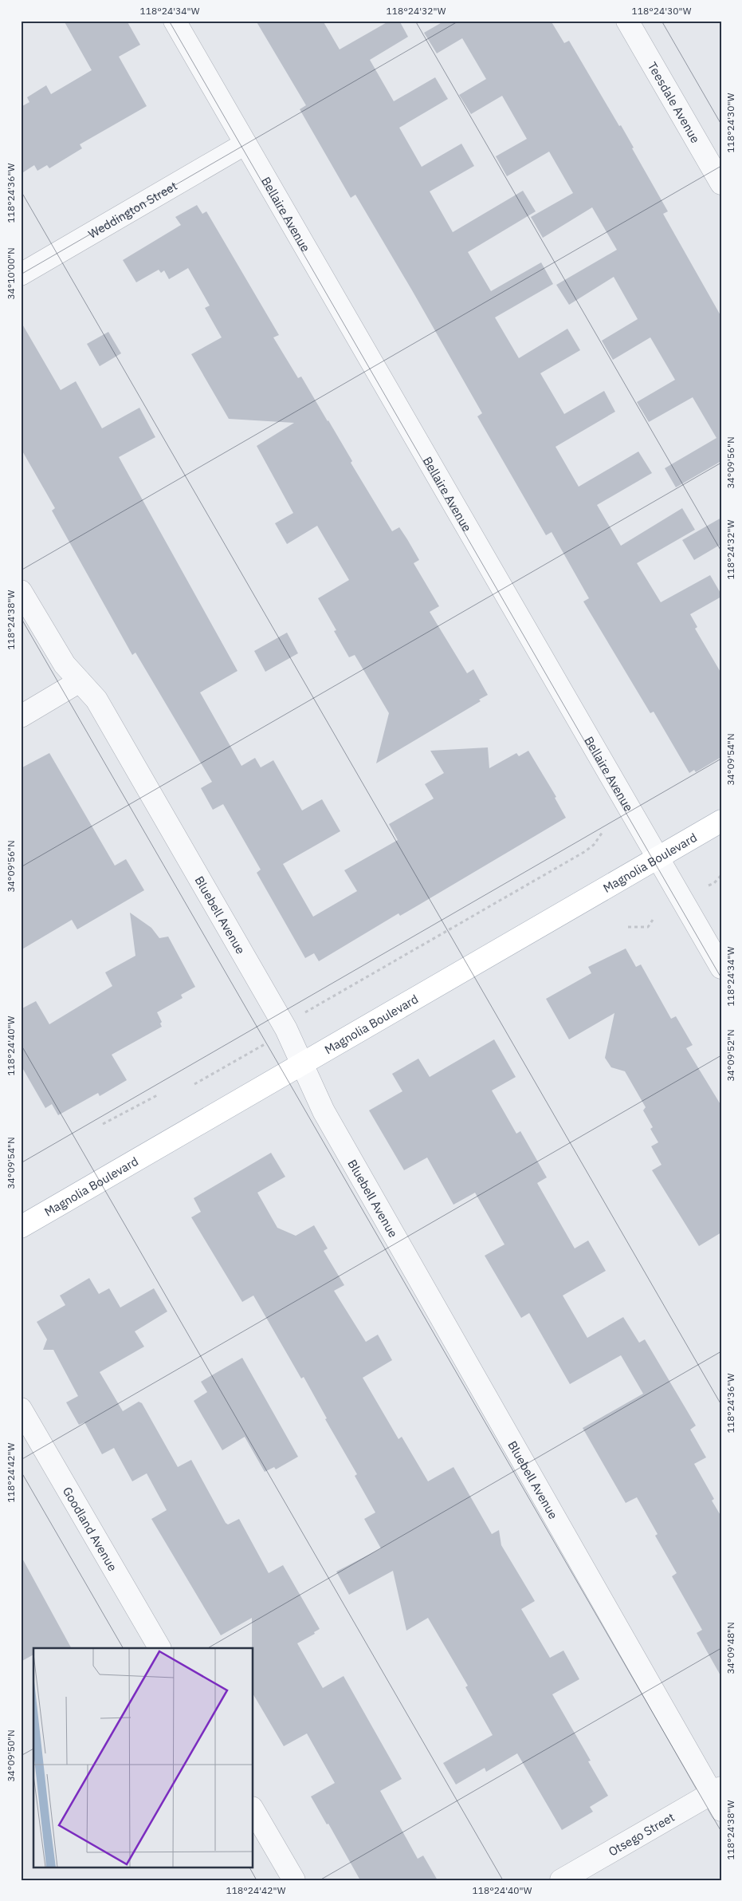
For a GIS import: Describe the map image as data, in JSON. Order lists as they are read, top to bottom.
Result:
{
  "streets": {
    "main road": ["Magnolia Boulevard"],
    "street": [
      "Teesdale Avenue",
      "Weddington Street",
      "Bellaire Avenue",
      "Bluebell Avenue",
      "Goodland Avenue",
      "Otsego Street"
    ]
  },
  "crossings": [
    ["Weddington Street", "Bellaire Avenue"],
    ["Bellaire Avenue", "Magnolia Boulevard"],
    ["Magnolia Boulevard", "Bluebell Avenue"],
    ["Bluebell Avenue", "Otsego Street"]
  ],
  "coordinates": [
    "118°24'34\"W",
    "118°24'32\"W",
    "118°24'30\"W",
    "118°24'36\"W",
    "34°10'00\"N",
    "34°09'56\"N",
    "118°24'38\"W",
    "34°09'54\"N",
    "118°24'40\"W",
    "34°09'52\"N",
    "118°24'42\"W",
    "34°09'48\"N",
    "34°09'50\"N"
  ]
}
